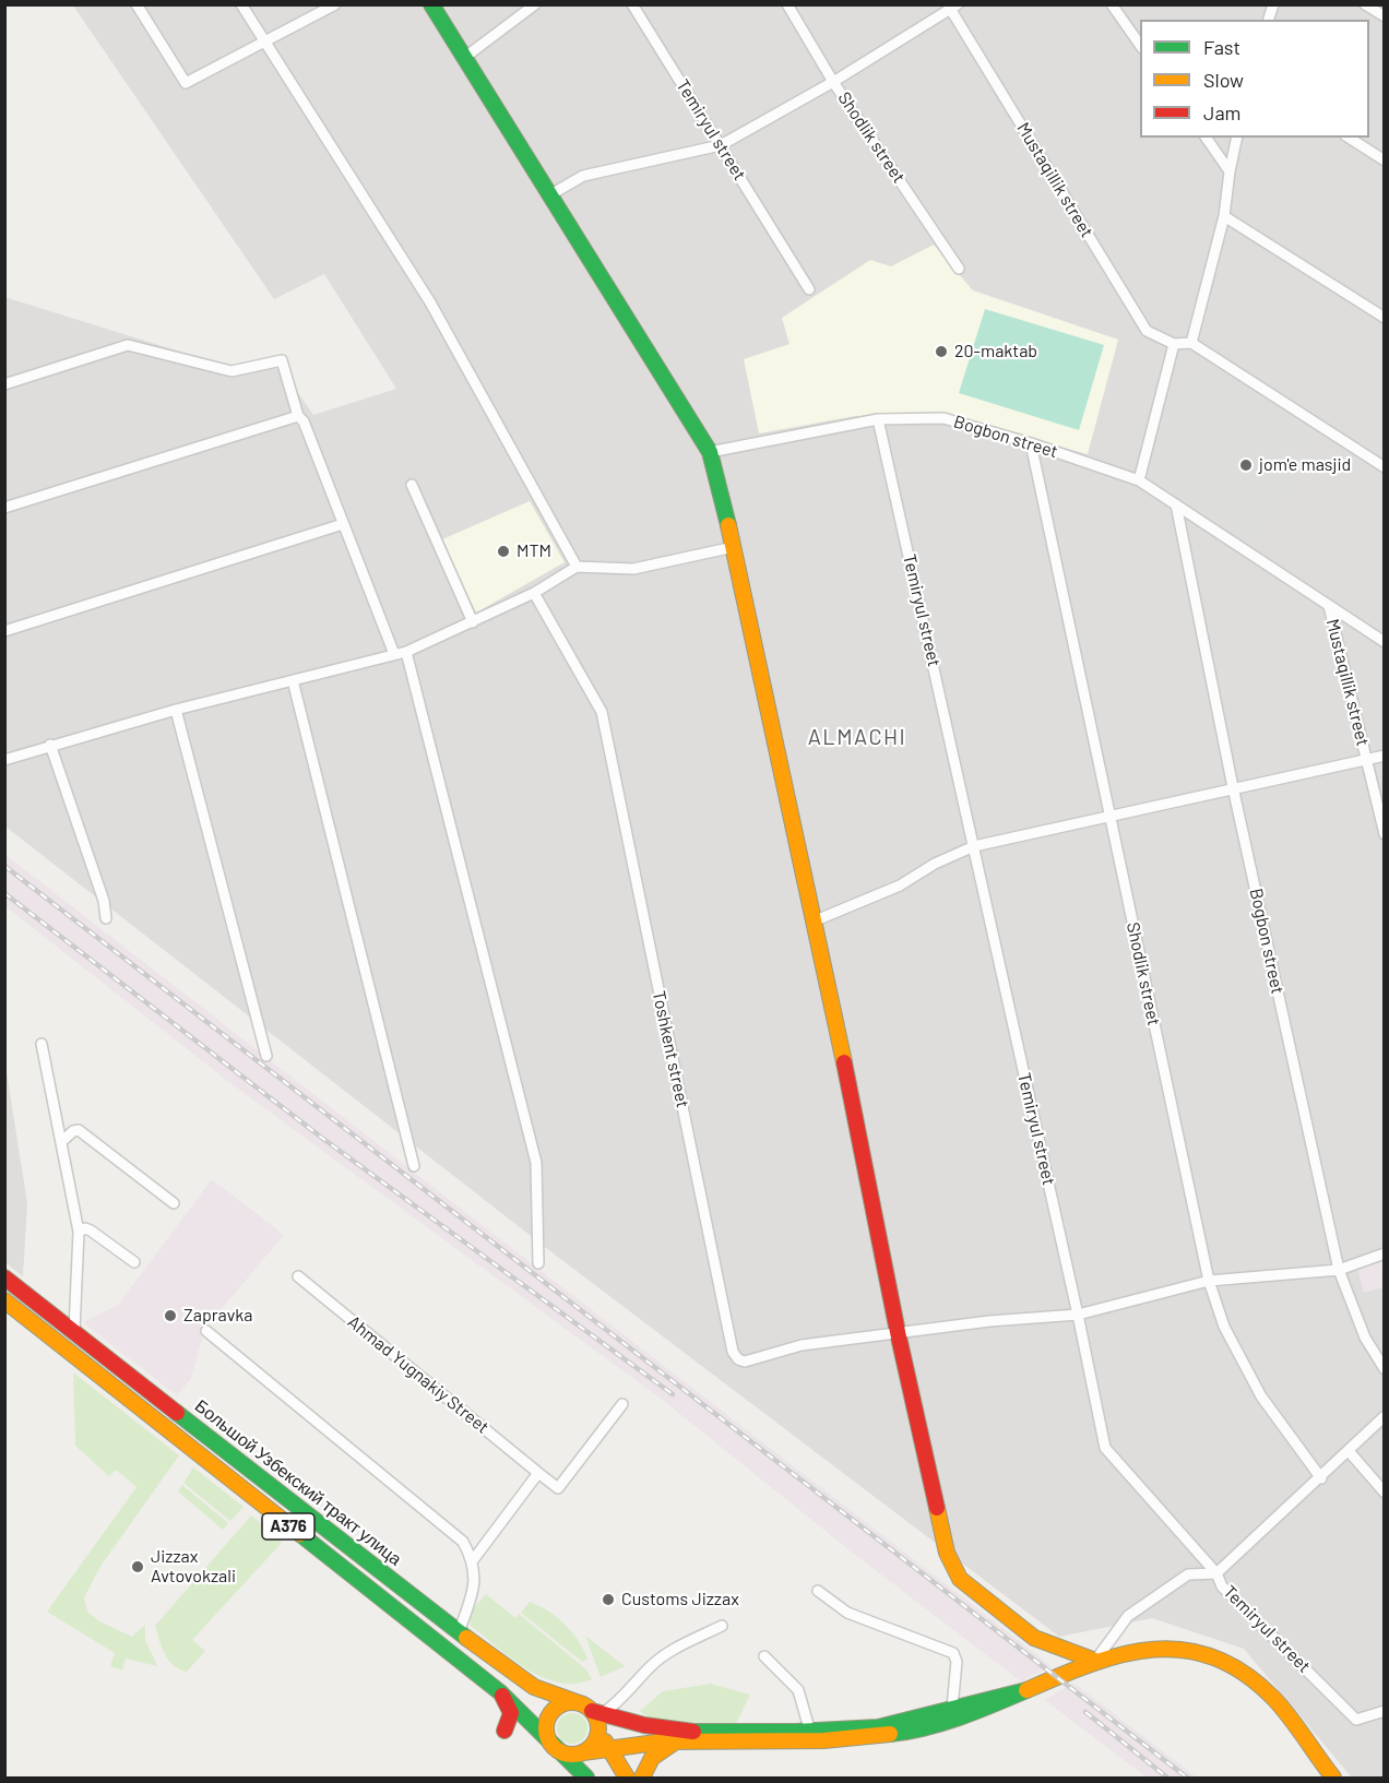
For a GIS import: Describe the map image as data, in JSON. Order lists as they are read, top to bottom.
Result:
{
  "streets": {
    "main road": ["Большой Узбекский тракт улица", "A376"],
    "street": [
      "Temiryul street",
      "Shodlik street",
      "Mustaqillik street",
      "Bogbon street",
      "Toshkent street",
      "Ahmad Yugnakiy Street"
    ]
  },
  "crossings": [
    ["Temiryul street", "Bogbon street"],
    ["Shodlik street", "Bogbon street"],
    ["Mustaqillik street", "Bogbon street"],
    ["Большой Узбекский тракт улица", "A376"]
  ],
  "districts": ["ALMACHI"],
  "places": [
    "20-maktab",
    "jom'e masjid",
    "MTM",
    "Zapravka",
    "Jizzax Avtovokzali",
    "Customs Jizzax"
  ],
  "legend": ["Fast", "Slow", "Jam"]
}
